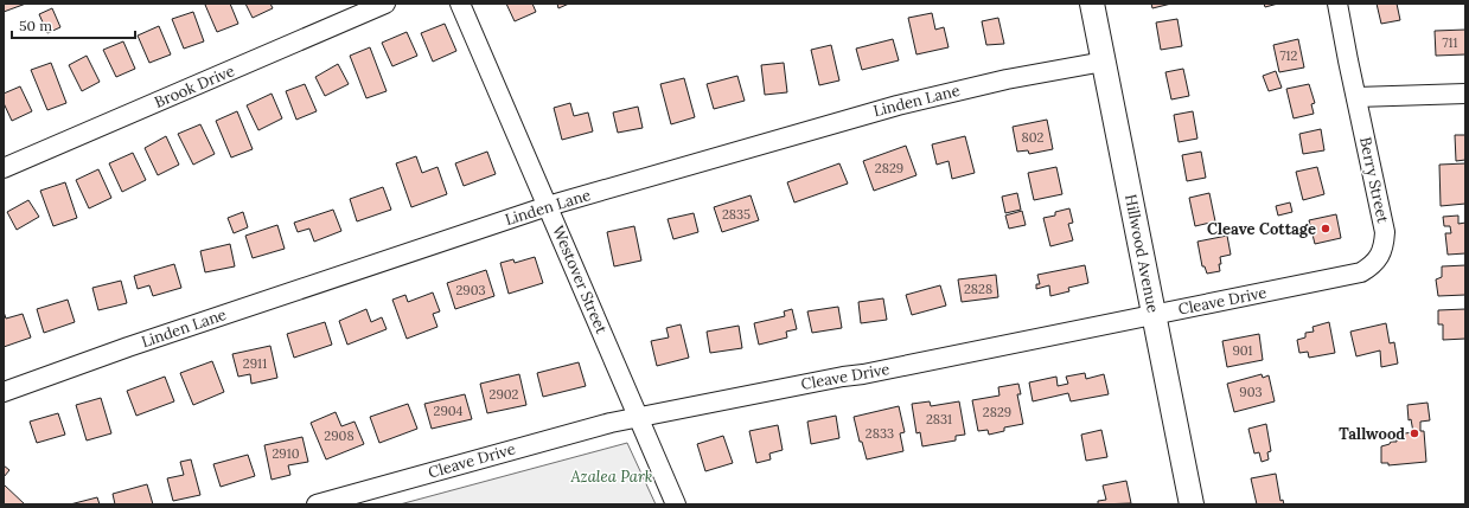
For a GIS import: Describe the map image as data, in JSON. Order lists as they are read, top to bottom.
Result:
{
  "streets": {
    "main road": ["Hillwood Avenue"],
    "street": [
      "Brook Drive",
      "Linden Lane",
      "Berry Street",
      "Westover Street",
      "Cleave Drive"
    ]
  },
  "crossings": [
    ["Linden Lane", "Hillwood Avenue"],
    ["Linden Lane", "Westover Street"],
    ["Berry Street", "Cleave Drive"],
    ["Hillwood Avenue", "Cleave Drive"],
    ["Westover Street", "Cleave Drive"]
  ],
  "parks": ["Azalea Park"],
  "places": ["Cleave Cottage", "Tallwood"],
  "house_numbers": [
    "711",
    "712",
    "802",
    "2829",
    "2835",
    "2828",
    "2903",
    "901",
    "2911",
    "903",
    "2902",
    "2904",
    "2829",
    "2831",
    "2833",
    "2908",
    "2910"
  ],
  "scale_bar": "50 m"
}
